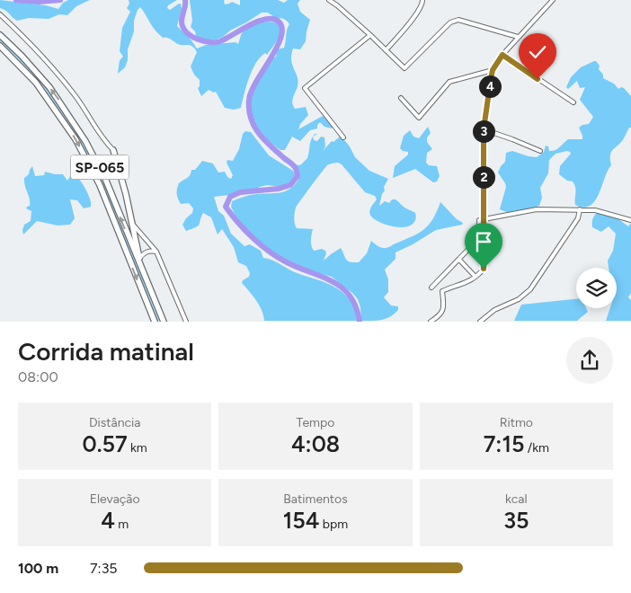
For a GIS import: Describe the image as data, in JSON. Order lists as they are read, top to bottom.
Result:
{
  "streets": {
    "highway": ["SP-065"]
  },
  "page": {
    "pins": ["4", "3", "2"],
    "heading": ["Corrida matinal", "08:00"],
    "stats": [
      ["Distância", "0.57 km"],
      ["Tempo", "4:08"],
      ["Ritmo", "7:15 /km"],
      ["Elevação", "4 m"],
      ["Batimentos", "154 bpm"],
      ["kcal", "35"]
    ],
    "list": [
      {
        "name": "100 m",
        "note": "7:35"
      }
    ]
  }
}
